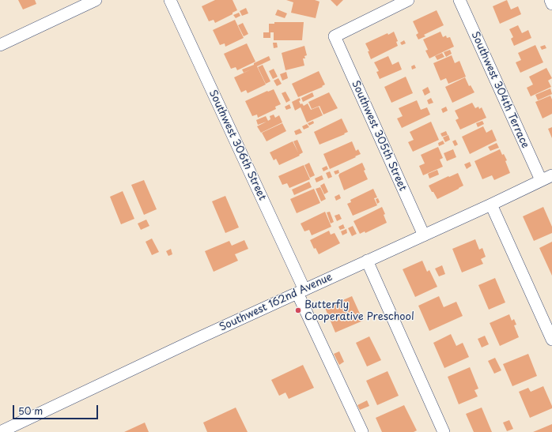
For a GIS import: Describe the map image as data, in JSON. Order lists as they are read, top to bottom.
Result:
{
  "streets": {
    "street": [
      "Southwest 304th Terrace",
      "Southwest 305th Street",
      "Southwest 306th Street",
      "Southwest 162nd Avenue"
    ]
  },
  "crossings": [
    ["Southwest 304th Terrace", "Southwest 162nd Avenue"],
    ["Southwest 305th Street", "Southwest 162nd Avenue"],
    ["Southwest 306th Street", "Southwest 162nd Avenue"]
  ],
  "places": ["Butterfly Cooperative Preschool"],
  "scale_bar": "50 m"
}
